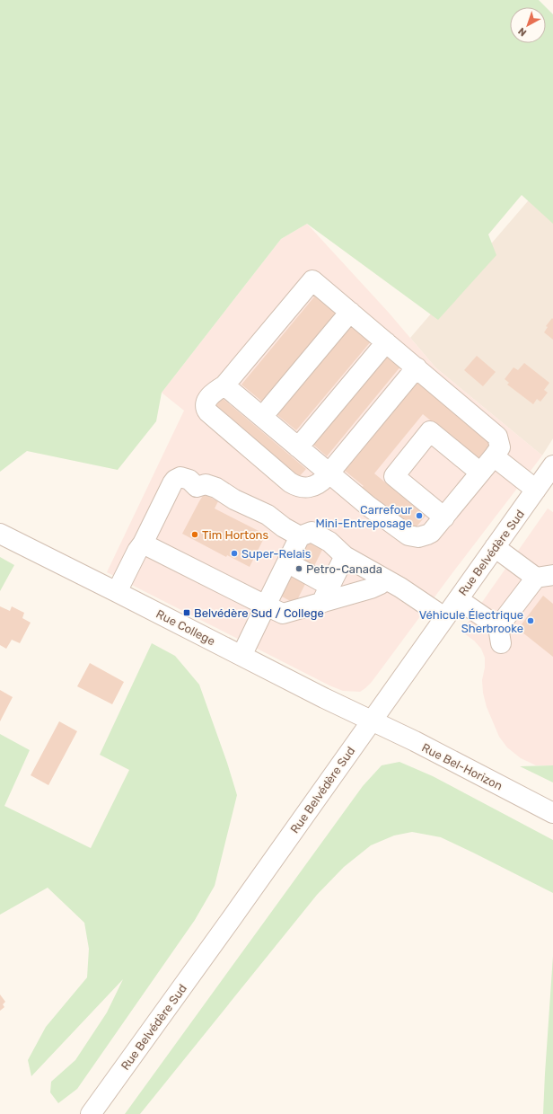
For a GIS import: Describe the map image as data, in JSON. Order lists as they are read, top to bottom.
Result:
{
  "streets": {
    "street": ["Rue Belvédère Sud", "Rue College", "Rue Bel-Horizon"]
  },
  "crossings": [
    ["Rue Belvédère Sud", "Rue College"],
    ["Rue Belvédère Sud", "Rue Bel-Horizon"],
    ["Rue College", "Rue Bel-Horizon"]
  ],
  "places": {
    "other": [
      "Carrefour Mini-Entreposage",
      "Tim Hortons",
      "Super-Relais",
      "Petro-Canada",
      "Véhicule Électrique Sherbrooke"
    ],
    "transit": ["Belvédère Sud / College"]
  },
  "north": "bottom left"
}
